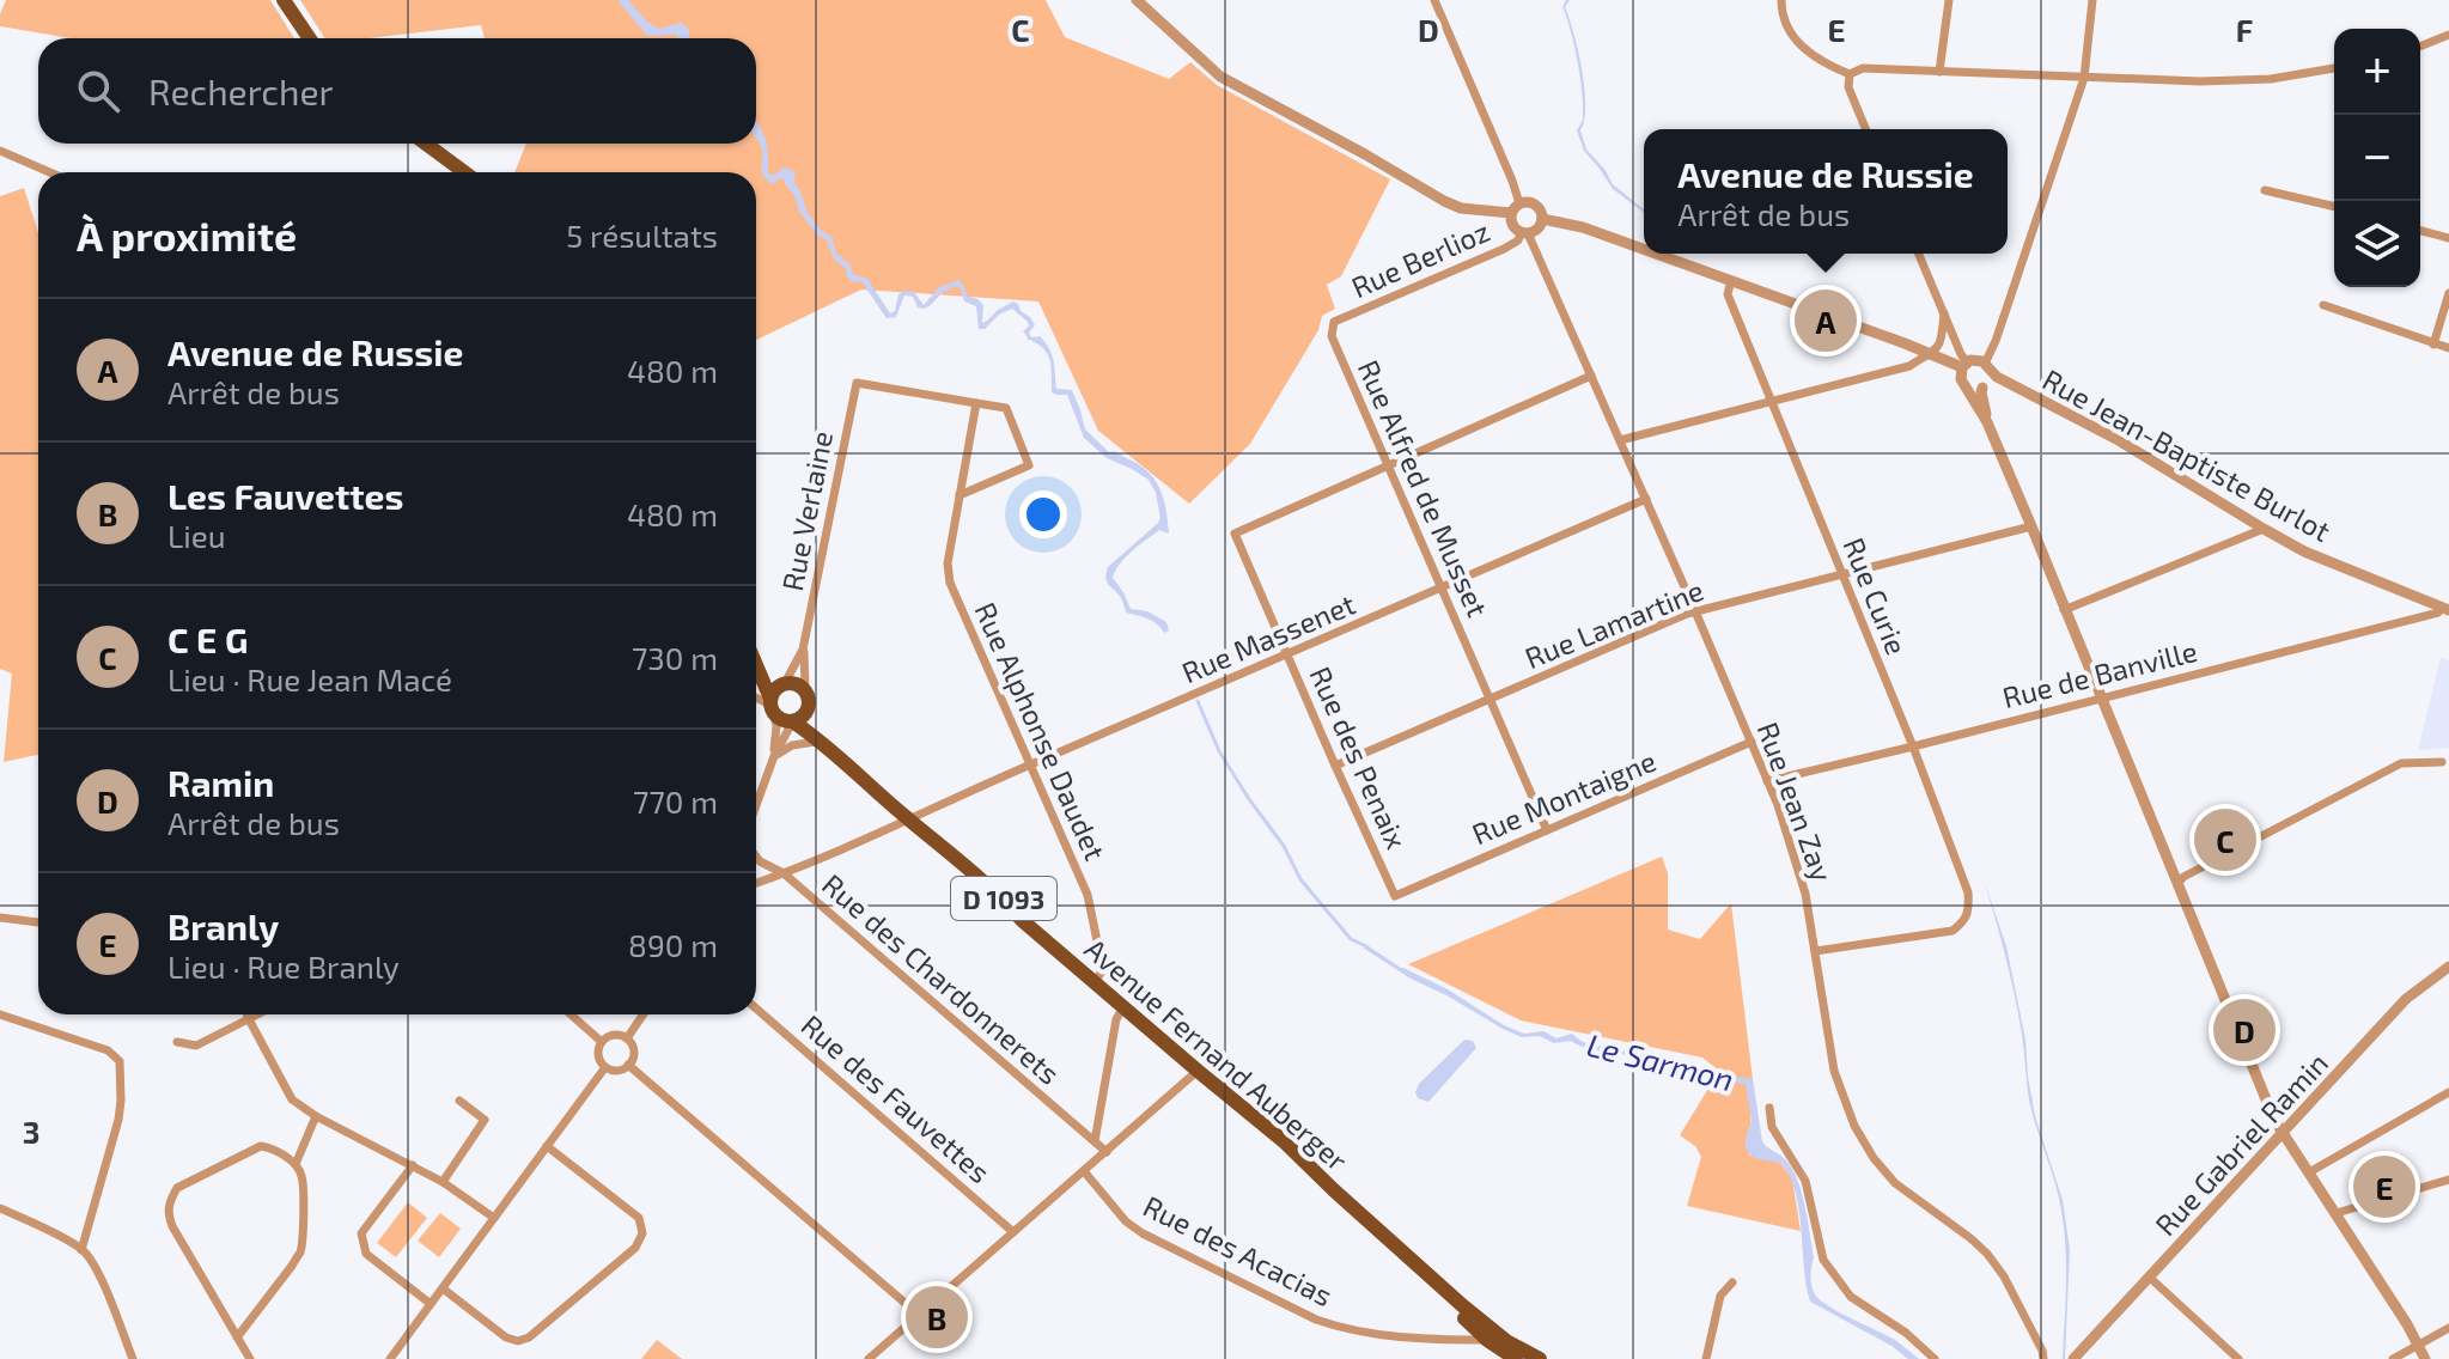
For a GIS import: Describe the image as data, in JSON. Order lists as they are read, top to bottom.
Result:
{
  "streets": {
    "main road": ["D 1093", "Avenue Fernand Auberger"],
    "street": [
      "Rue Berlioz",
      "Rue Jean-Baptiste Burlot",
      "Rue Alfred de Musset",
      "Rue Verlaine",
      "Rue Curie",
      "Rue Lamartine",
      "Rue Massenet",
      "Rue de Banville",
      "Rue Alphonse Daudet",
      "Rue des Penaix",
      "Rue Montaigne",
      "Rue Jean Zay",
      "Rue des Chardonnerets",
      "Rue des Fauvettes",
      "Rue Gabriel Ramin",
      "Rue des Acacias"
    ]
  },
  "crossings": [
    ["Rue Berlioz", "Rue Alfred de Musset"],
    ["Rue Berlioz", "Rue Jean Zay"],
    ["Rue Jean-Baptiste Burlot", "Rue de Banville"],
    ["Rue Alfred de Musset", "Rue Lamartine"],
    ["Rue Alfred de Musset", "Rue Massenet"],
    ["Rue Alfred de Musset", "Rue des Penaix"],
    ["Rue Alfred de Musset", "Rue Montaigne"],
    ["Rue Verlaine", "Rue Alphonse Daudet"],
    ["Rue Verlaine", "Avenue Fernand Auberger"],
    ["Rue Curie", "Rue Lamartine"],
    ["Rue Curie", "Rue de Banville"],
    ["Rue Curie", "Rue Jean Zay"],
    ["Rue Lamartine", "Rue des Penaix"],
    ["Rue Lamartine", "Rue Jean Zay"],
    ["Rue Massenet", "Rue Alphonse Daudet"],
    ["Rue Massenet", "Rue des Penaix"],
    ["Rue Massenet", "Rue Jean Zay"],
    ["Rue Massenet", "Rue des Chardonnerets"],
    ["Rue Massenet", "Avenue Fernand Auberger"],
    ["Rue de Banville", "Rue Jean Zay"],
    ["Rue Alphonse Daudet", "Avenue Fernand Auberger"],
    ["Rue des Penaix", "Rue Montaigne"],
    ["Rue Montaigne", "Rue Jean Zay"],
    ["Avenue Fernand Auberger", "Rue des Acacias"]
  ],
  "water": ["Le Sarmon"],
  "page": {
    "map_buttons": ["+", "−"],
    "search": "Rechercher",
    "popup": ["Avenue de Russie", "Arrêt de bus"],
    "heading": ["À proximité", "5 résultats"],
    "pins": [
      "A",
      "C",
      "D",
      "E",
      "B"
    ],
    "list": [
      {
        "mark": "A",
        "name": "Avenue de Russie",
        "note": "Arrêt de bus",
        "value": "480 m"
      },
      {
        "mark": "B",
        "name": "Les Fauvettes",
        "note": "Lieu",
        "value": "480 m"
      },
      {
        "mark": "C",
        "name": "C E G",
        "note": "Lieu · Rue Jean Macé",
        "value": "730 m"
      },
      {
        "mark": "D",
        "name": "Ramin",
        "note": "Arrêt de bus",
        "value": "770 m"
      },
      {
        "mark": "E",
        "name": "Branly",
        "note": "Lieu · Rue Branly",
        "value": "890 m"
      }
    ]
  },
  "grid": {
    "columns": [
      "C",
      "D",
      "E",
      "F"
    ],
    "rows": ["3"]
  }
}
